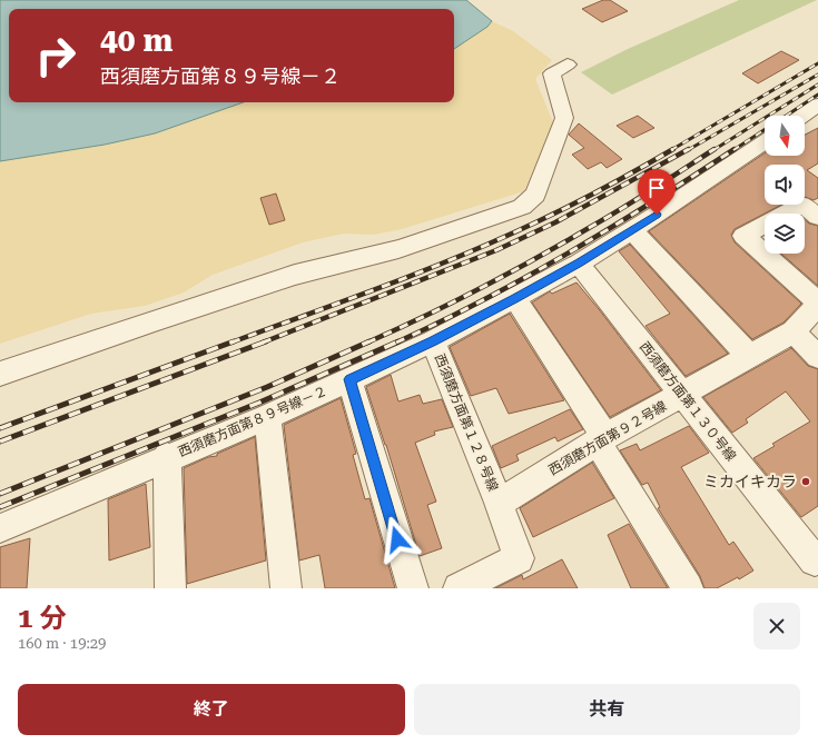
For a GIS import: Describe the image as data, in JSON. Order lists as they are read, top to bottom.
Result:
{
  "streets": {
    "street": [
      "西須磨方面第１３０号線",
      "西須磨方面第８９号線－２",
      "西須磨方面第１２８号線",
      "西須磨方面第９２号線"
    ]
  },
  "crossings": [
    ["西須磨方面第１３０号線", "西須磨方面第８９号線－２"],
    ["西須磨方面第１３０号線", "西須磨方面第９２号線"],
    ["西須磨方面第８９号線－２", "西須磨方面第１２８号線"],
    ["西須磨方面第１２８号線", "西須磨方面第９２号線"]
  ],
  "places": ["ミカイキカラ"],
  "north": "bottom",
  "page": {
    "turn": ["40 m", "西須磨方面第８９号線－２"],
    "heading": ["1 分", "160 m · 19:29"],
    "buttons": ["終了", "共有"]
  }
}
